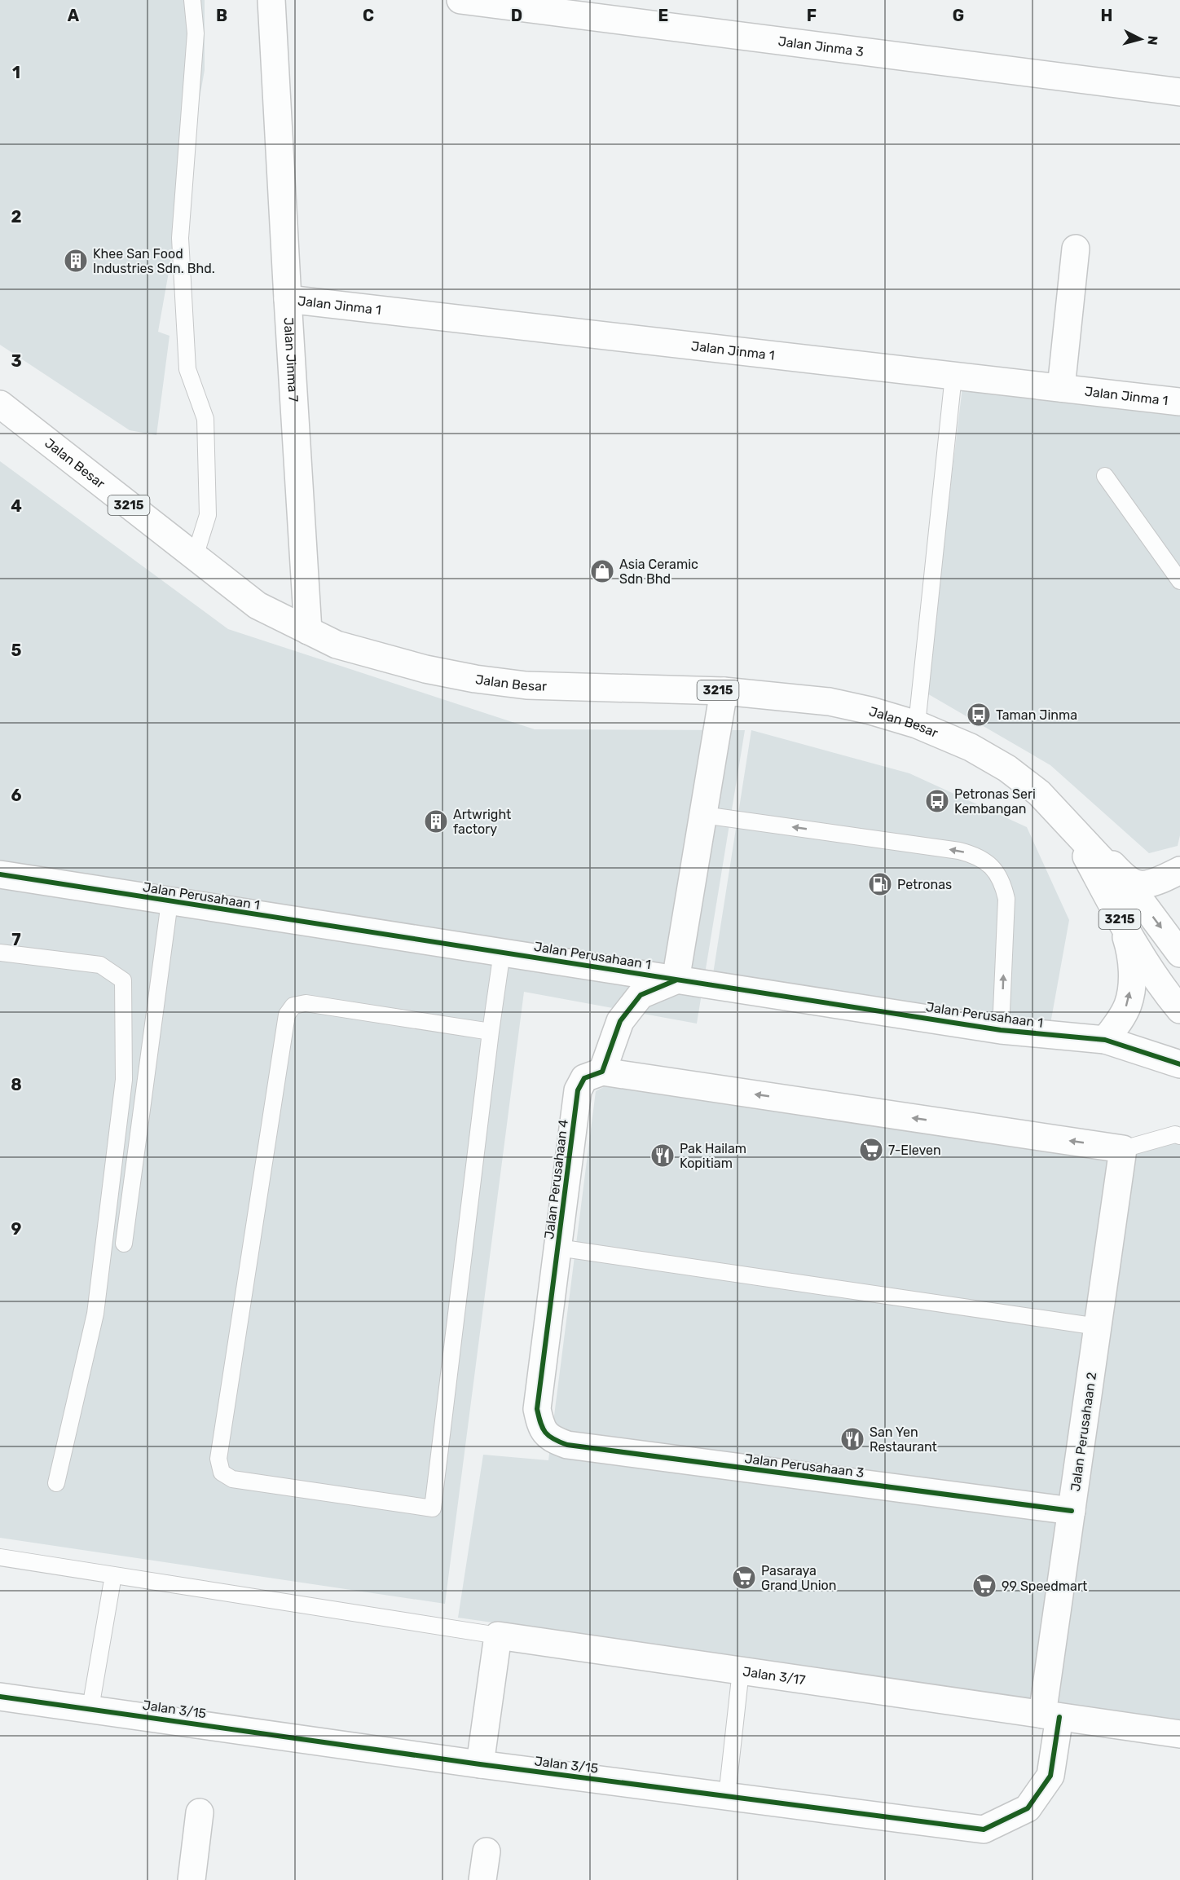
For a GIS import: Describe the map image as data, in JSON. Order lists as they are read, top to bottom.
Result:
{
  "streets": {
    "street": [
      "Jalan Jinma 3",
      "Jalan Jinma 1",
      "Jalan Jinma 7",
      "Jalan Besar",
      "3215",
      "Jalan Perusahaan 1",
      "Jalan Perusahaan 4",
      "Jalan Perusahaan 2",
      "Jalan Perusahaan 3",
      "Jalan 3/17",
      "Jalan 3/15"
    ]
  },
  "crossings": [
    ["Jalan Jinma 1", "Jalan Jinma 7"],
    ["Jalan Jinma 7", "Jalan Besar"],
    ["Jalan Perusahaan 4", "Jalan Perusahaan 3"],
    ["Jalan Perusahaan 2", "Jalan Perusahaan 3"],
    ["Jalan Perusahaan 2", "Jalan 3/17"],
    ["Jalan Perusahaan 2", "Jalan 3/15"],
    ["Jalan 3/17", "Jalan 3/15"]
  ],
  "places": {
    "building": ["Khee San Food Industries Sdn. Bhd.", "Artwright factory"],
    "shop": ["Asia Ceramic Sdn Bhd"],
    "bus stop": ["Taman Jinma", "Petronas Seri Kembangan"],
    "fuel station": ["Petronas"],
    "supermarket": ["7-Eleven", "Pasaraya Grand Union", "99 Speedmart"],
    "restaurant": ["Pak Hailam Kopitiam", "San Yen Restaurant"]
  },
  "north": "right",
  "grid": {
    "columns": [
      "A",
      "B",
      "C",
      "D",
      "E",
      "F",
      "G",
      "H"
    ],
    "rows": [
      "1",
      "2",
      "3",
      "4",
      "5",
      "6",
      "7",
      "8",
      "9"
    ]
  }
}
